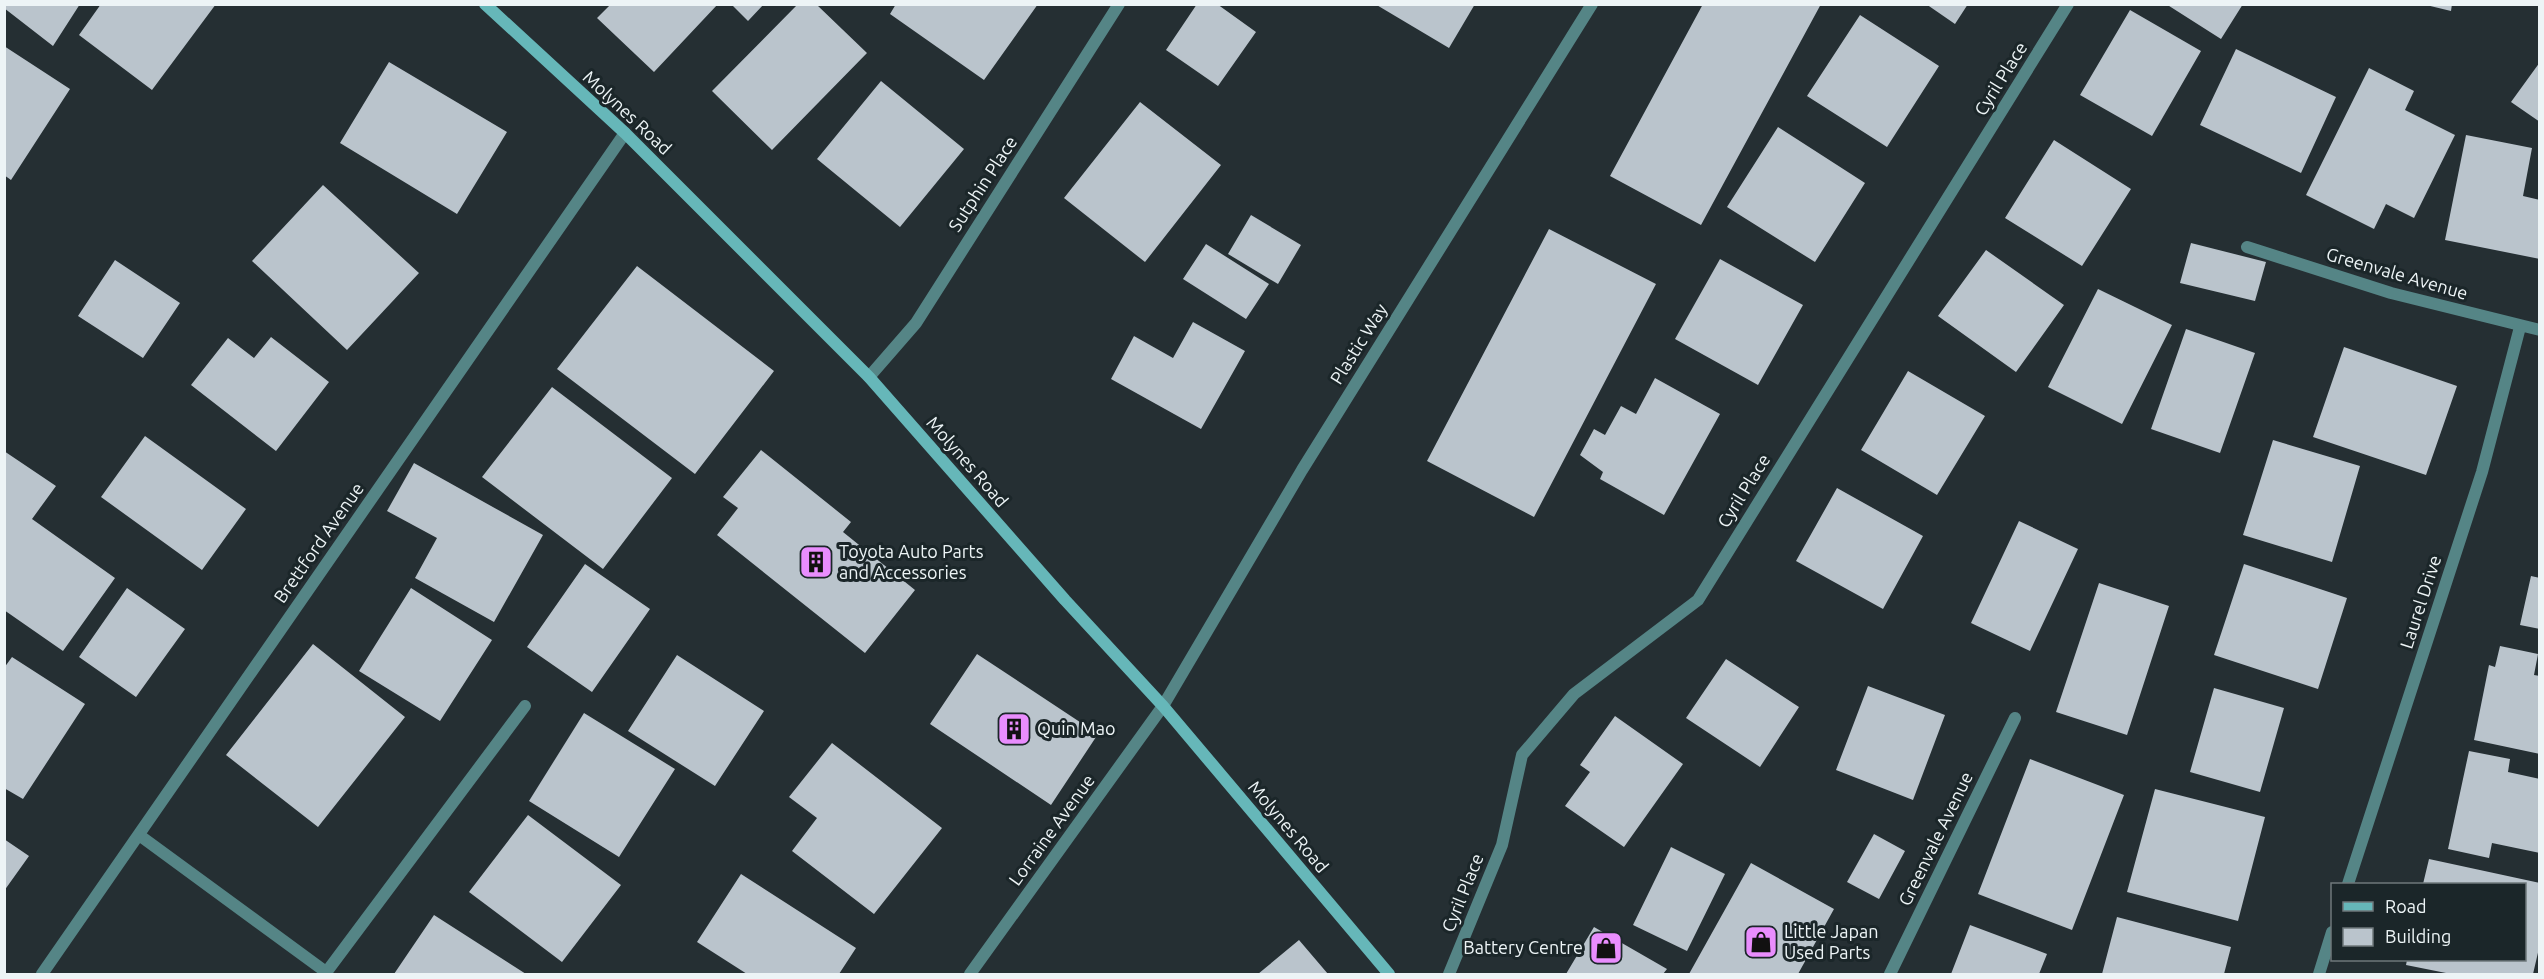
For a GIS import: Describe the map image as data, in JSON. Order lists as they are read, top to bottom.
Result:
{
  "streets": {
    "main road": ["Molynes Road"],
    "street": [
      "Cyril Place",
      "Sutphin Place",
      "Greenvale Avenue",
      "Plastic Way",
      "Brettford Avenue",
      "Laurel Drive",
      "Lorraine Avenue"
    ]
  },
  "crossings": [
    ["Molynes Road", "Sutphin Place"],
    ["Molynes Road", "Plastic Way"],
    ["Molynes Road", "Brettford Avenue"],
    ["Molynes Road", "Lorraine Avenue"],
    ["Greenvale Avenue", "Laurel Drive"],
    ["Plastic Way", "Lorraine Avenue"]
  ],
  "places": {
    "building": ["Toyota Auto Parts and Accessories", "Quin Mao"],
    "shop": ["Little Japan Used Parts", "Battery Centre"]
  },
  "legend": ["Road", "Building"]
}
